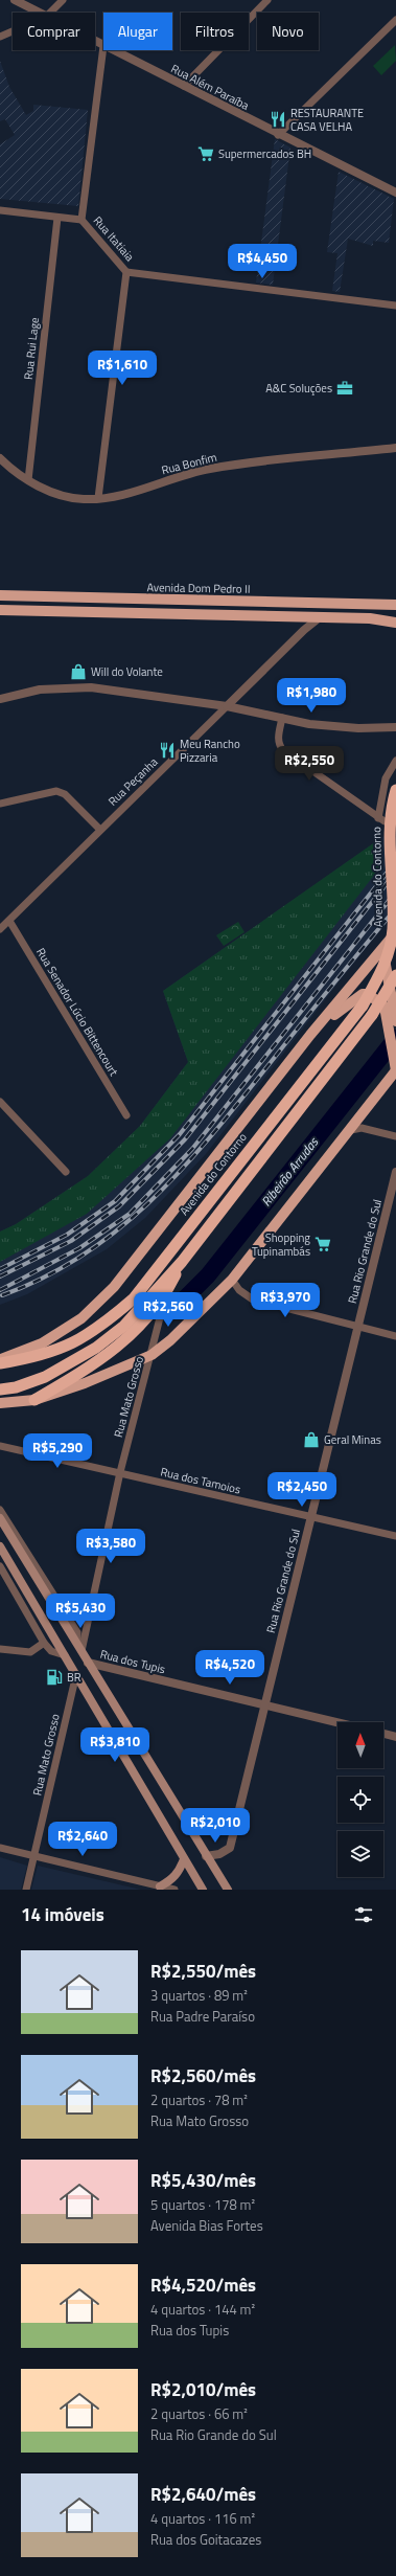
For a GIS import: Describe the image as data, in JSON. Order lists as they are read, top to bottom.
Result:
{
  "streets": {
    "highway": ["Avenida do Contorno"],
    "main road": ["Avenida Dom Pedro II"],
    "street": [
      "Rua Além Paraíba",
      "Rua Itatiaia",
      "Rua Rui Lage",
      "Rua Bonfim",
      "Rua Peçanha",
      "Rua Senador Lúcio Bittencourt",
      "Rua Rio Grande do Sul",
      "Rua Mato Grosso",
      "Rua dos Tamoios",
      "Rua dos Tupis"
    ]
  },
  "crossings": [
    ["Rua Além Paraíba", "Rua Itatiaia"],
    ["Rua Itatiaia", "Rua Bonfim"],
    ["Rua Rui Lage", "Rua Bonfim"],
    ["Rua Peçanha", "Rua Senador Lúcio Bittencourt"],
    ["Rua Rio Grande do Sul", "Rua dos Tamoios"],
    ["Rua Rio Grande do Sul", "Rua dos Tupis"],
    ["Rua Mato Grosso", "Rua dos Tamoios"]
  ],
  "water": ["Ribeirão Arrudas"],
  "places": {
    "restaurant": ["RESTAURANTE CASA VELHA", "Meu Rancho Pizzaria"],
    "supermarket": ["Supermercados BH", "Shopping Tupinambás"],
    "office": ["A&C Soluções"],
    "shop": ["Will do Volante", "Geral Minas"],
    "fuel station": ["BR"]
  },
  "north": "top",
  "page": {
    "chip": [
      "Comprar",
      "Alugar",
      "Filtros",
      "Novo"
    ],
    "price": [
      "R$4,450",
      "R$1,610",
      "R$1,980",
      "R$2,550",
      "R$3,970",
      "R$2,560",
      "R$5,290",
      "R$2,450",
      "R$3,580",
      "R$5,430",
      "R$4,520",
      "R$3,810",
      "R$2,010",
      "R$2,640"
    ],
    "heading": "14 imóveis",
    "list": [
      {
        "name": "R$2,550/mês",
        "note": "3 quartos · 89 m² · Rua Padre Paraíso"
      },
      {
        "name": "R$2,560/mês",
        "note": "2 quartos · 78 m² · Rua Mato Grosso"
      },
      {
        "name": "R$5,430/mês",
        "note": "5 quartos · 178 m² · Avenida Bias Fortes"
      },
      {
        "name": "R$4,520/mês",
        "note": "4 quartos · 144 m² · Rua dos Tupis"
      },
      {
        "name": "R$2,010/mês",
        "note": "2 quartos · 66 m² · Rua Rio Grande do Sul"
      },
      {
        "name": "R$2,640/mês",
        "note": "4 quartos · 116 m² · Rua dos Goitacazes"
      }
    ]
  }
}
